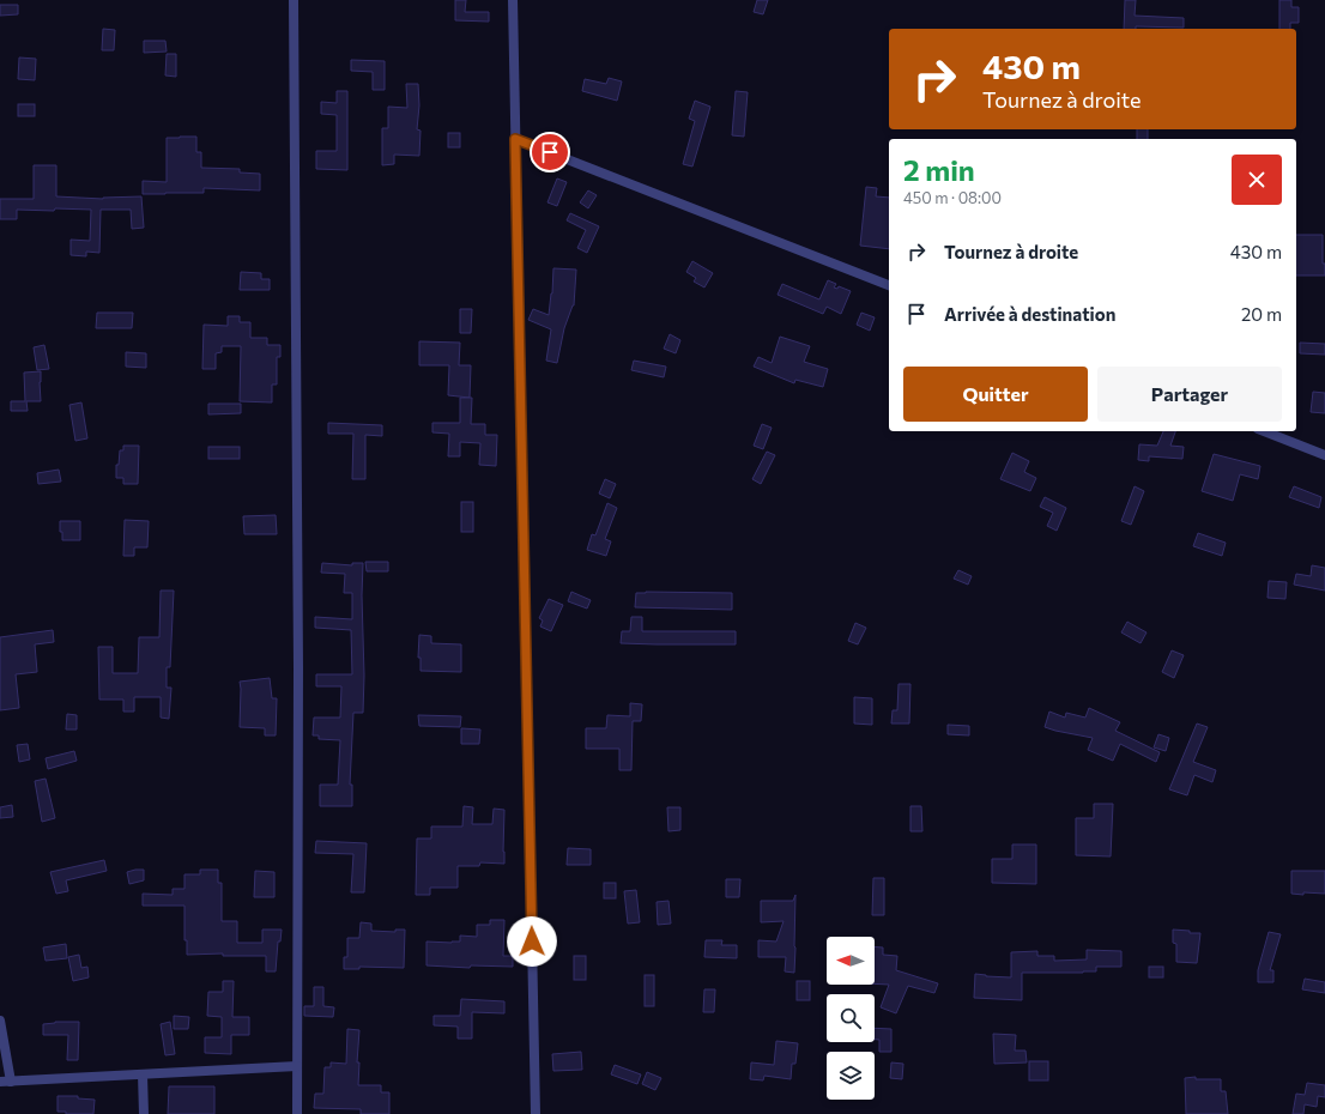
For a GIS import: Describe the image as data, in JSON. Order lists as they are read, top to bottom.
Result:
{
  "north": "left",
  "page": {
    "turn": ["430 m", "Tournez à droite"],
    "heading": ["2 min", "450 m · 08:00"],
    "list": [
      {
        "name": "Tournez à droite",
        "value": "430 m"
      },
      {
        "name": "Arrivée à destination",
        "value": "20 m"
      }
    ],
    "buttons": ["Quitter", "Partager"]
  }
}
